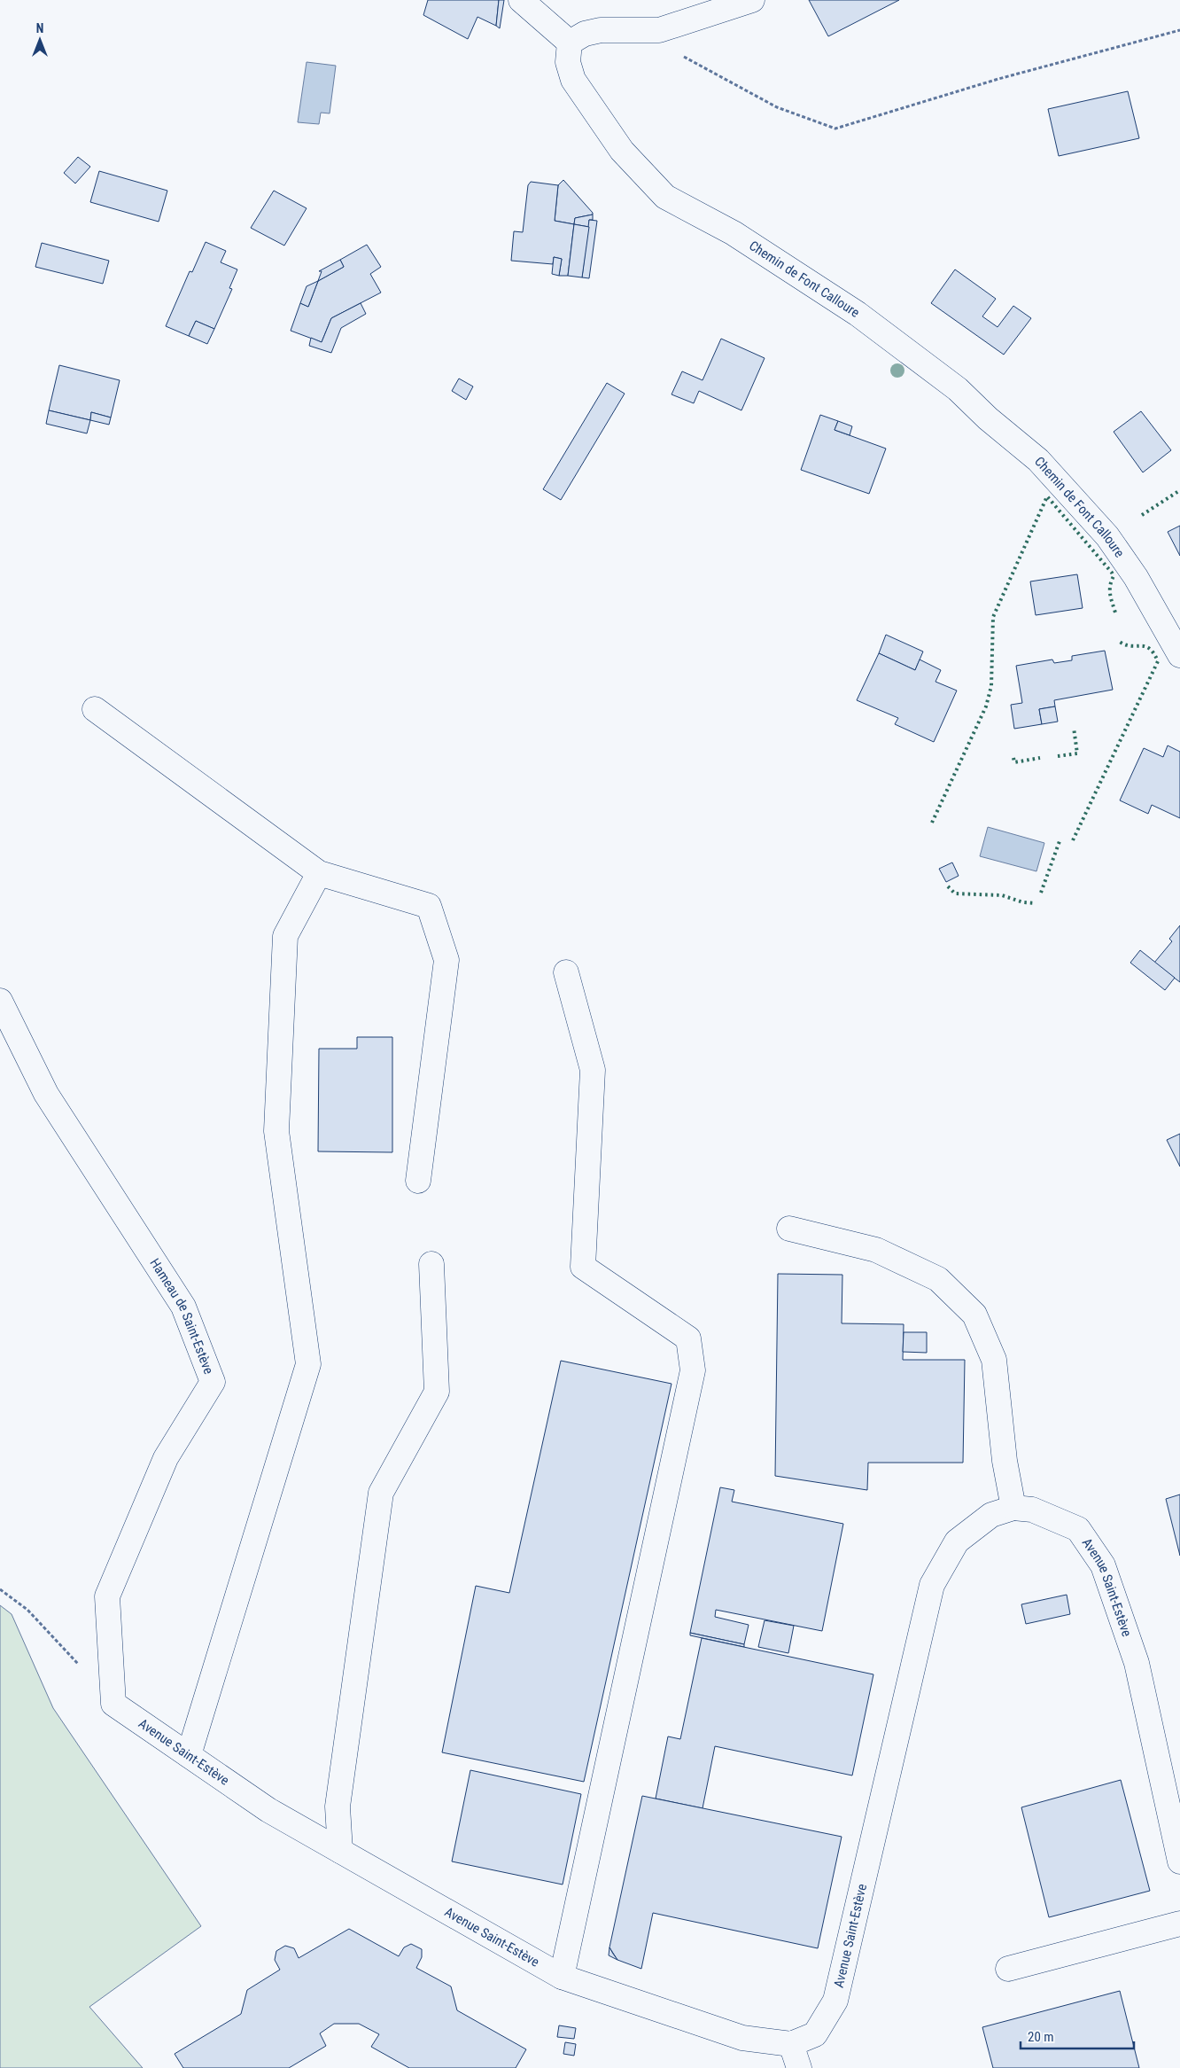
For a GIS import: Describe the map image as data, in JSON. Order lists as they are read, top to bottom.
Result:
{
  "streets": {
    "street": ["Chemin de Font Calloure", "Hameau de Saint-Estève", "Avenue Saint-Estève"]
  },
  "crossings": [
    ["Hameau de Saint-Estève", "Avenue Saint-Estève"]
  ],
  "scale_bar": "20 m",
  "north": "top"
}
